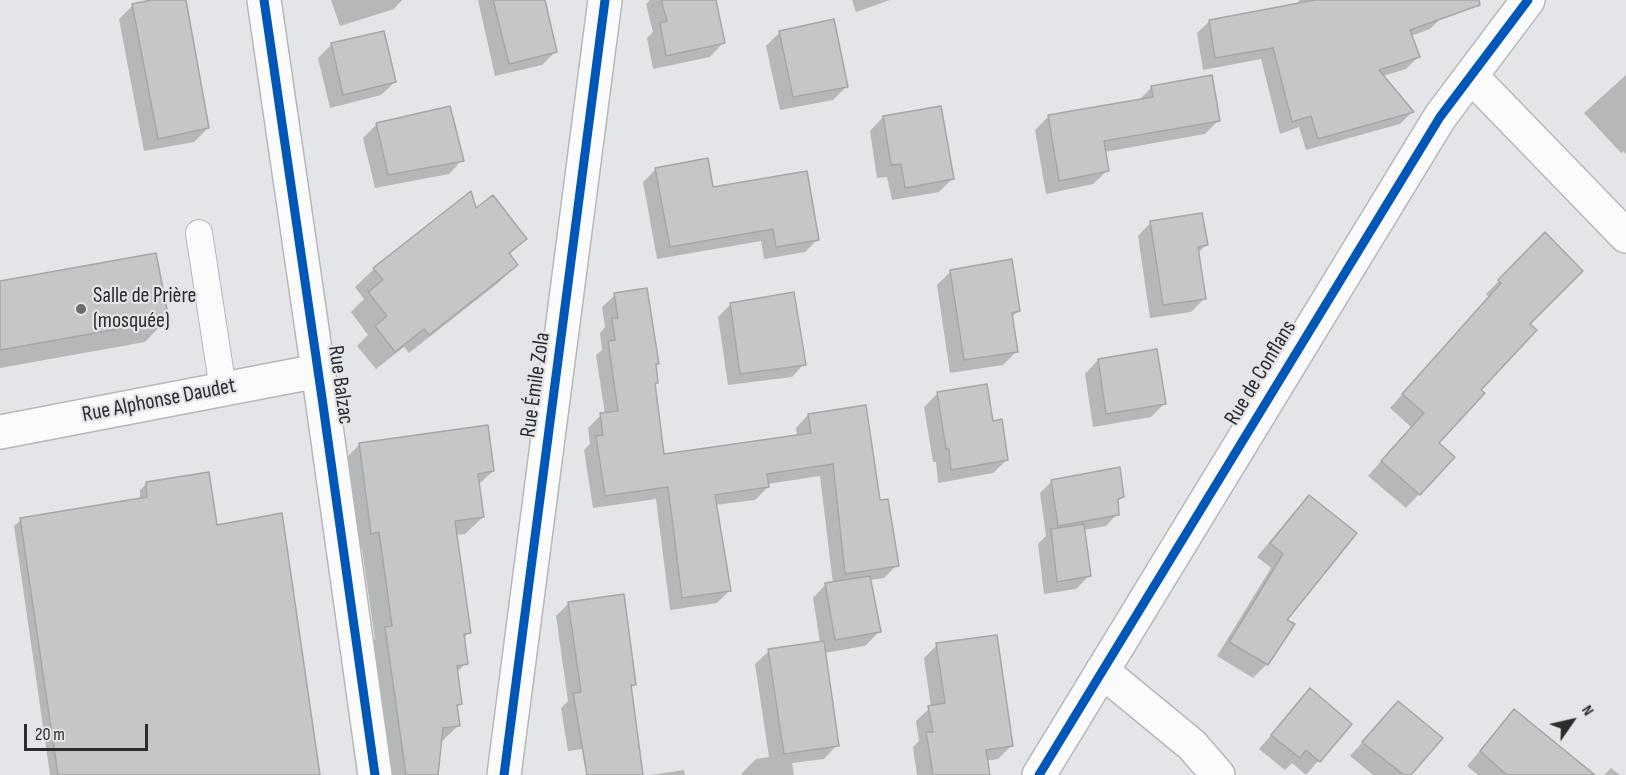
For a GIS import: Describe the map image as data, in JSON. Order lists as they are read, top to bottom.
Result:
{
  "streets": {
    "street": [
      "Rue de Conflans",
      "Rue Balzac",
      "Rue Émile Zola",
      "Rue Alphonse Daudet"
    ]
  },
  "crossings": [
    ["Rue Balzac", "Rue Alphonse Daudet"]
  ],
  "places": ["Salle de Prière (mosquée)"],
  "scale_bar": "20 m",
  "north": "top right"
}
